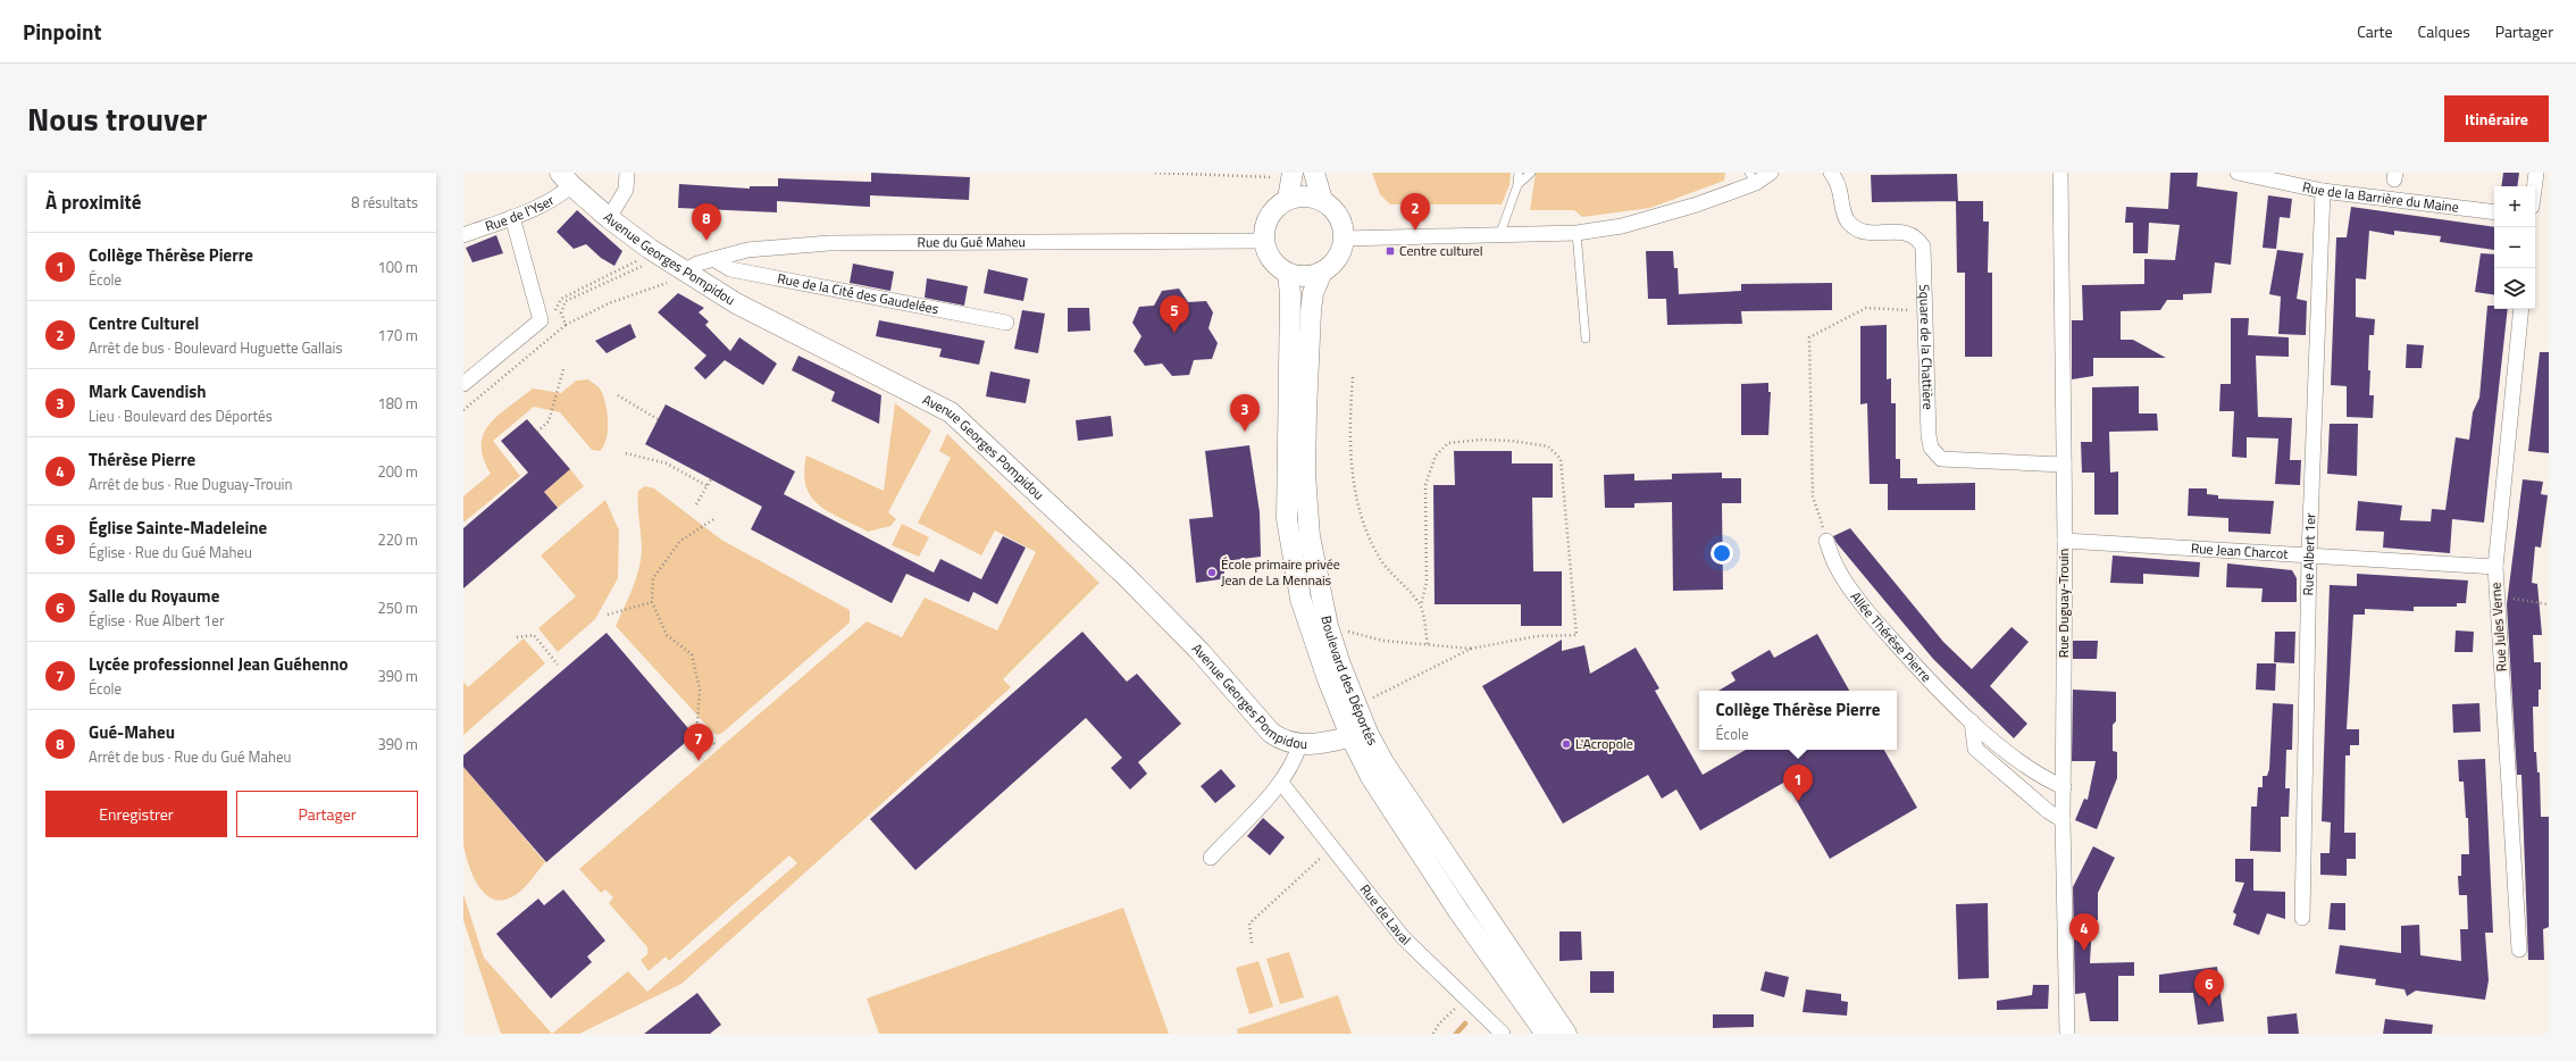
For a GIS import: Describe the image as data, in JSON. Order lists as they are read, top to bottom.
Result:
{
  "streets": {
    "street": [
      "Rue de la Barrière du Maine",
      "Rue de l'Yser",
      "Rue du Gué Maheu",
      "Avenue Georges Pompidou",
      "Rue de la Cité des Gaudelées",
      "Square de la Chattière",
      "Rue Jean Charcot",
      "Rue Albert 1er",
      "Rue Duguay-Trouin",
      "Rue Jules Verne",
      "Allée Thérèse Pierre",
      "Boulevard des Déportés",
      "Rue de Laval"
    ]
  },
  "crossings": [
    ["Rue de la Barrière du Maine", "Rue Albert 1er"],
    ["Rue de l'Yser", "Avenue Georges Pompidou"],
    ["Rue du Gué Maheu", "Avenue Georges Pompidou"],
    ["Rue du Gué Maheu", "Rue de la Cité des Gaudelées"],
    ["Rue du Gué Maheu", "Boulevard des Déportés"],
    ["Avenue Georges Pompidou", "Boulevard des Déportés"],
    ["Square de la Chattière", "Rue Duguay-Trouin"],
    ["Rue Jean Charcot", "Rue Albert 1er"],
    ["Rue Jean Charcot", "Rue Duguay-Trouin"],
    ["Rue Jean Charcot", "Rue Jules Verne"],
    ["Rue Duguay-Trouin", "Allée Thérèse Pierre"]
  ],
  "places": {
    "transit": ["Centre culturel"],
    "other": ["École primaire privée Jean de La Mennais", "L'Acropole"]
  },
  "page": {
    "header": "Pinpoint",
    "nav": ["Carte", "Calques", "Partager"],
    "title": "Nous trouver",
    "buttons": [
      "Itinéraire",
      ["Enregistrer", "Partager"]
    ],
    "heading": ["À proximité", "8 résultats"],
    "map_buttons": ["+", "−"],
    "pins": [
      "2",
      "8",
      "5",
      "3",
      "7",
      "1",
      "4",
      "6"
    ],
    "list": [
      {
        "mark": "1",
        "name": "Collège Thérèse Pierre",
        "note": "École",
        "value": "100 m"
      },
      {
        "mark": "2",
        "name": "Centre Culturel",
        "note": "Arrêt de bus · Boulevard Huguette Gallais",
        "value": "170 m"
      },
      {
        "mark": "3",
        "name": "Mark Cavendish",
        "note": "Lieu · Boulevard des Déportés",
        "value": "180 m"
      },
      {
        "mark": "4",
        "name": "Thérèse Pierre",
        "note": "Arrêt de bus · Rue Duguay-Trouin",
        "value": "200 m"
      },
      {
        "mark": "5",
        "name": "Église Sainte-Madeleine",
        "note": "Église · Rue du Gué Maheu",
        "value": "220 m"
      },
      {
        "mark": "6",
        "name": "Salle du Royaume",
        "note": "Église · Rue Albert 1er",
        "value": "250 m"
      },
      {
        "mark": "7",
        "name": "Lycée professionnel Jean Guéhenno",
        "note": "École",
        "value": "390 m"
      },
      {
        "mark": "8",
        "name": "Gué-Maheu",
        "note": "Arrêt de bus · Rue du Gué Maheu",
        "value": "390 m"
      }
    ],
    "popup": ["Collège Thérèse Pierre", "École"]
  }
}
